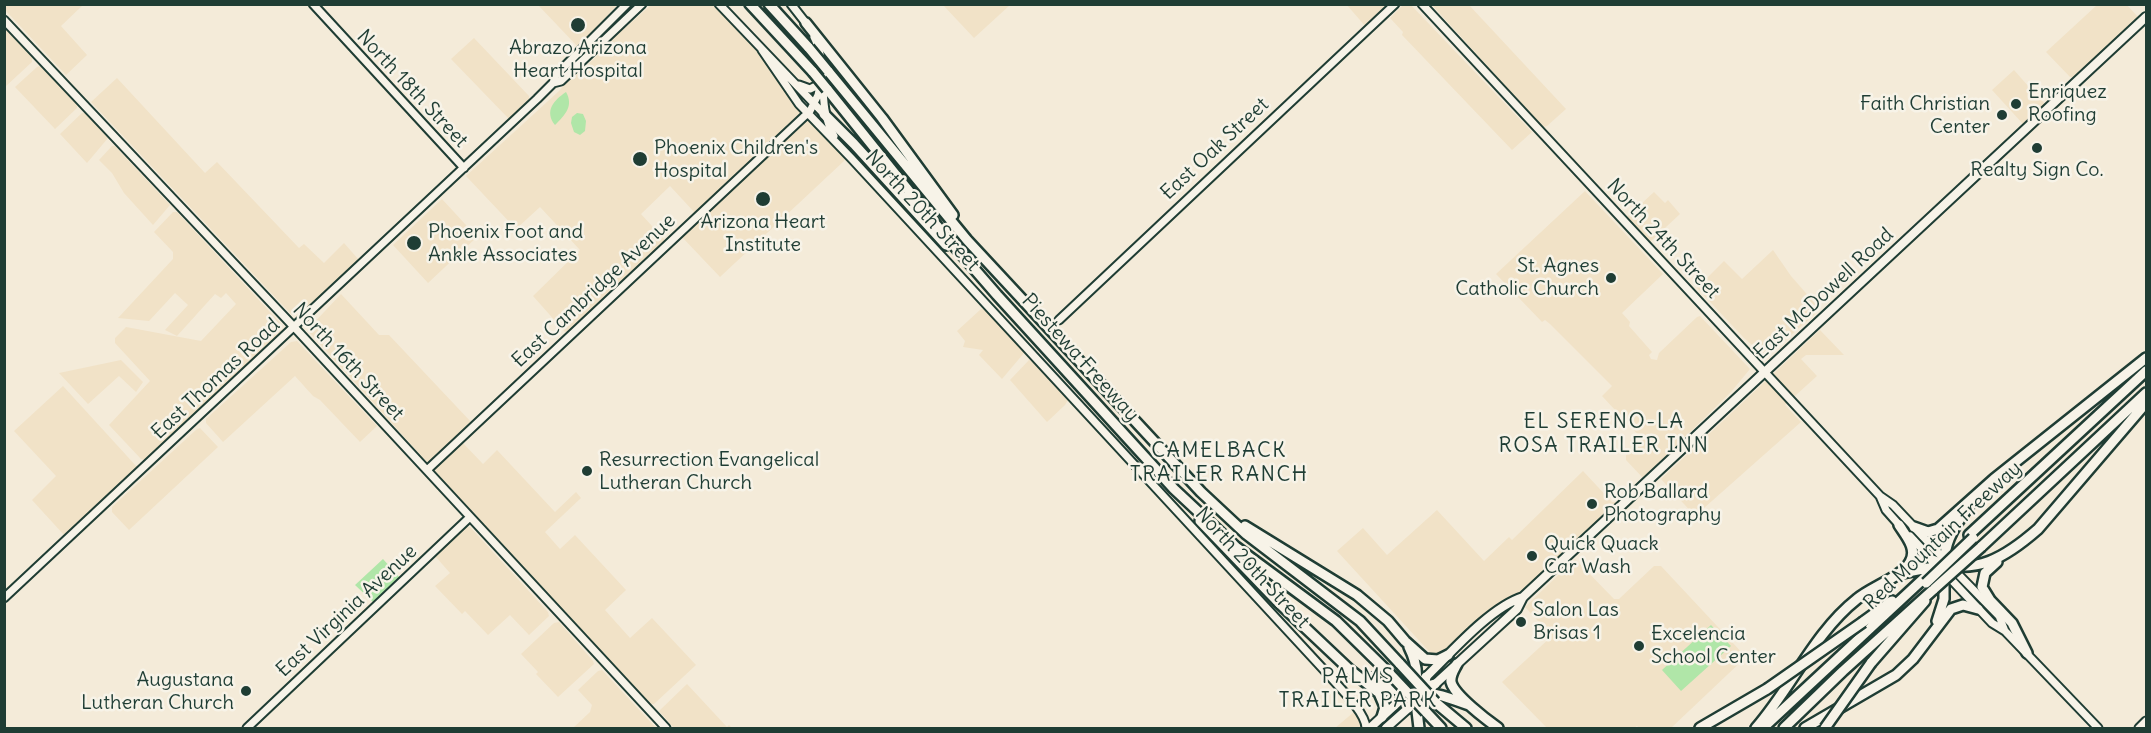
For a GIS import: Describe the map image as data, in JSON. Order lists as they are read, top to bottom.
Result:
{
  "streets": {
    "highway": ["Piestewa Freeway", "Red Mountain Freeway"],
    "main road": [
      "North 18th Street",
      "East Oak Street",
      "North 20th Street",
      "North 24th Street",
      "East Cambridge Avenue",
      "East McDowell Road",
      "North 16th Street",
      "East Thomas Road",
      "East Virginia Avenue"
    ]
  },
  "crossings": [
    ["North 18th Street", "East Thomas Road"],
    ["North 20th Street", "East Cambridge Avenue"],
    ["North 20th Street", "Piestewa Freeway"],
    ["North 24th Street", "East McDowell Road"],
    ["North 24th Street", "Red Mountain Freeway"],
    ["East Cambridge Avenue", "Piestewa Freeway"],
    ["East Cambridge Avenue", "North 16th Street"],
    ["North 16th Street", "East Thomas Road"],
    ["North 16th Street", "East Virginia Avenue"]
  ],
  "districts": ["EL SERENO-LA ROSA TRAILER INN", "CAMELBACK TRAILER RANCH", "PALMS TRAILER PARK"],
  "places": [
    "Abrazo Arizona Heart Hospital",
    "Enriquez Roofing",
    "Faith Christian Center",
    "Realty Sign Co.",
    "Phoenix Children's Hospital",
    "Arizona Heart Institute",
    "Phoenix Foot and Ankle Associates",
    "St. Agnes Catholic Church",
    "Resurrection Evangelical Lutheran Church",
    "Rob Ballard Photography",
    "Quick Quack Car Wash",
    "Salon Las Brisas 1",
    "Excelencia School Center",
    "Augustana Lutheran Church"
  ]
}
